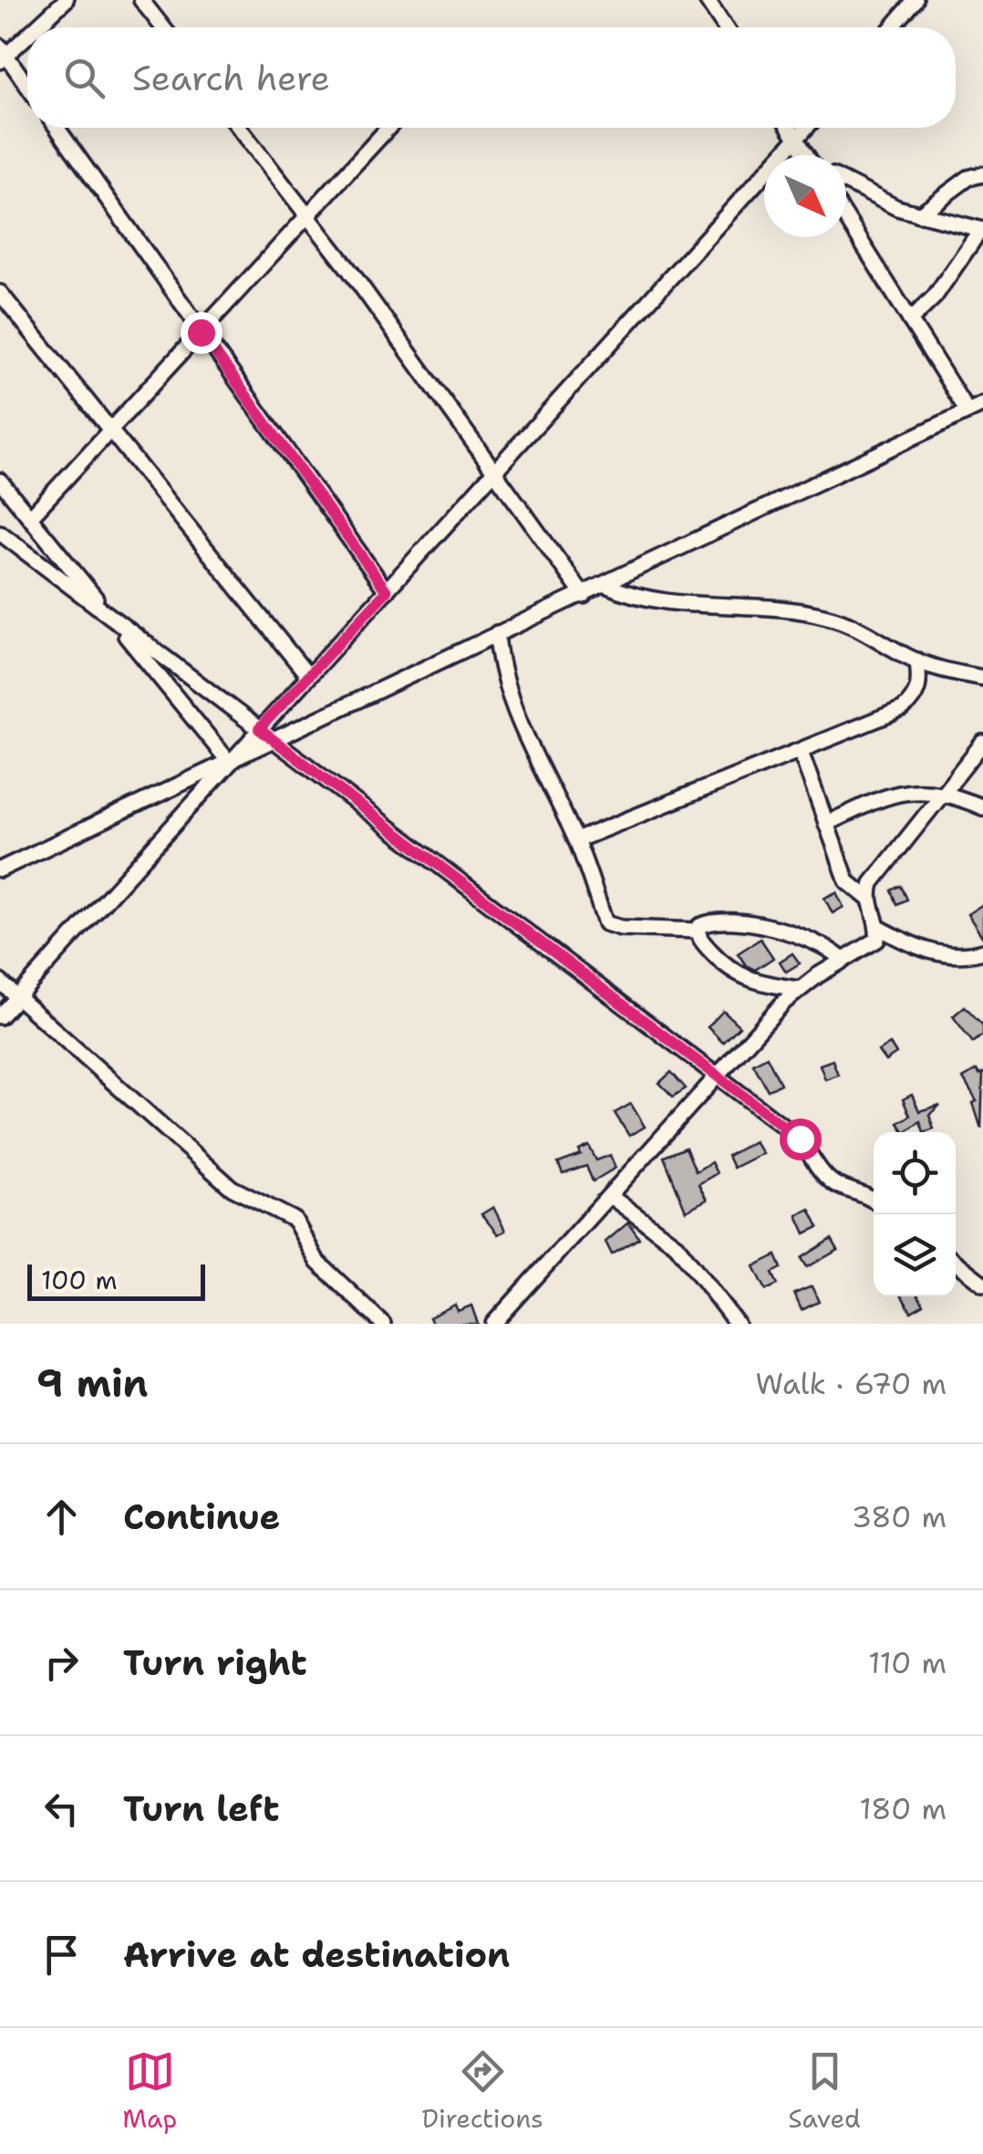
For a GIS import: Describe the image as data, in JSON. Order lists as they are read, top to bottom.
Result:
{
  "scale_bar": "100 m",
  "north": "bottom right",
  "page": {
    "search": "Search here",
    "scale": "100 m",
    "heading": ["9 min", "Walk · 670 m"],
    "list": [
      ["Continue", "380 m"],
      ["Turn right", "110 m"],
      ["Turn left", "180 m"],
      "Arrive at destination"
    ],
    "nav": ["Map", "Directions", "Saved"]
  }
}
